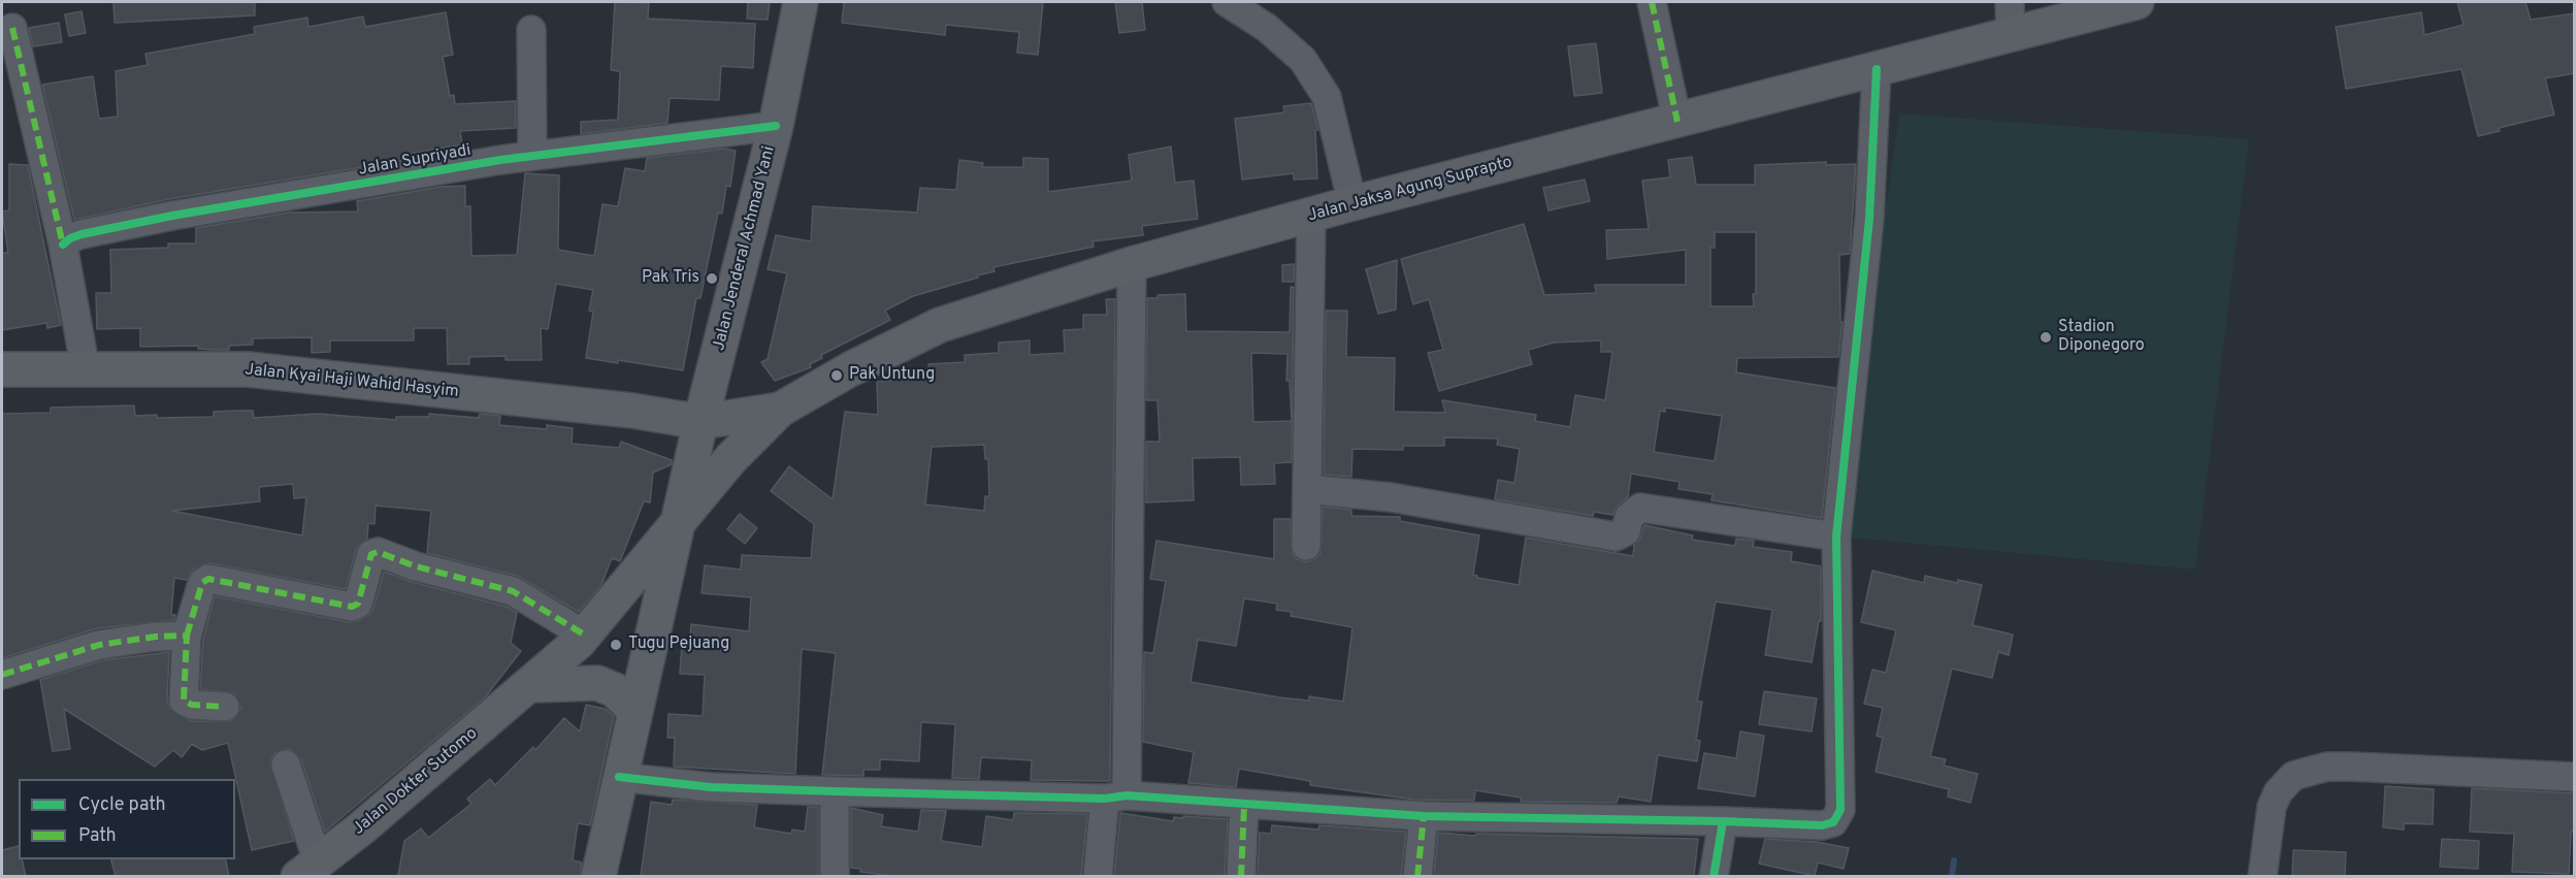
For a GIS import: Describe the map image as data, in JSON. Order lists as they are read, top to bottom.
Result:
{
  "streets": {
    "main road": [
      "Jalan Jaksa Agung Suprapto",
      "Jalan Jenderal Achmad Yani",
      "Jalan Kyai Haji Wahid Hasyim",
      "Jalan Dokter Sutomo"
    ],
    "street": ["Jalan Supriyadi"]
  },
  "crossings": [
    ["Jalan Supriyadi", "Jalan Jenderal Achmad Yani"],
    ["Jalan Jaksa Agung Suprapto", "Jalan Jenderal Achmad Yani"],
    ["Jalan Jaksa Agung Suprapto", "Jalan Kyai Haji Wahid Hasyim"],
    ["Jalan Jaksa Agung Suprapto", "Jalan Dokter Sutomo"],
    ["Jalan Jenderal Achmad Yani", "Jalan Kyai Haji Wahid Hasyim"],
    ["Jalan Jenderal Achmad Yani", "Jalan Dokter Sutomo"]
  ],
  "places": [
    "Pak Tris",
    "Stadion Diponegoro",
    "Pak Untung",
    "Tugu Pejuang"
  ],
  "legend": ["Cycle path", "Path"]
}
